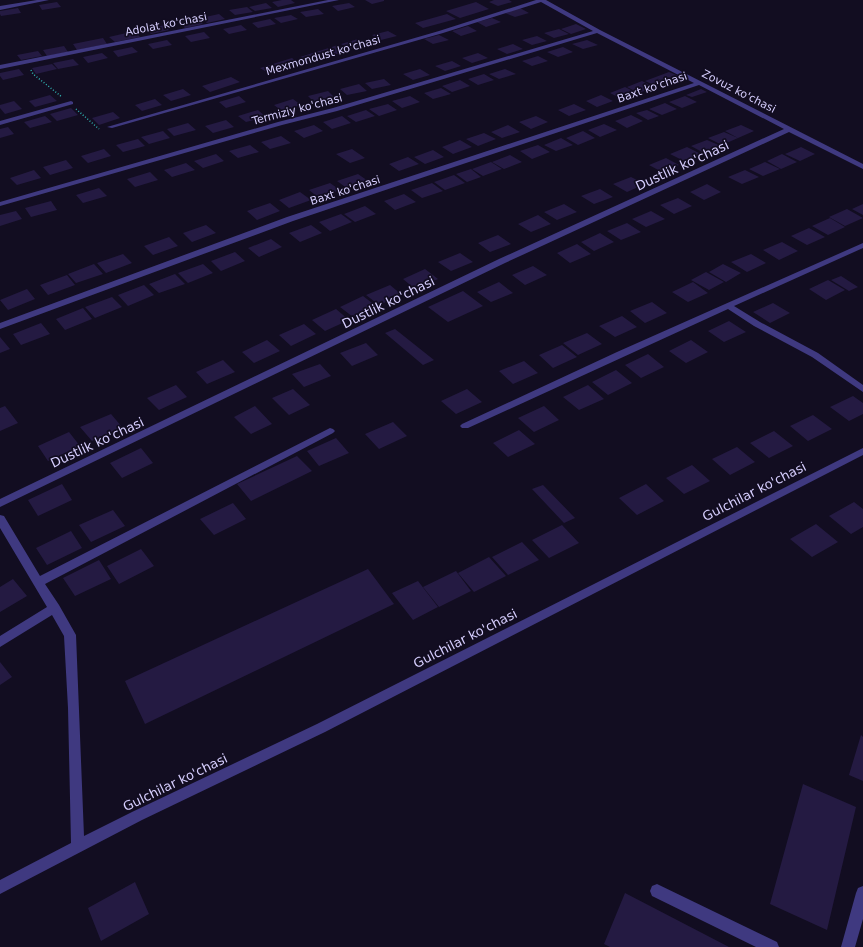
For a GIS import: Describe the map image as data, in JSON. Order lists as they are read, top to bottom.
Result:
{
  "streets": {
    "street": [
      "Adolat ko'chasi",
      "Mexmondust ko'chasi",
      "Baxt ko'chasi",
      "Zovuz ko'chasi",
      "Termiziy ko'chasi",
      "Dustlik ko'chasi",
      "Gulchilar ko'chasi"
    ]
  },
  "crossings": [
    ["Mexmondust ko'chasi", "Zovuz ko'chasi"],
    ["Baxt ko'chasi", "Zovuz ko'chasi"],
    ["Zovuz ko'chasi", "Termiziy ko'chasi"],
    ["Zovuz ko'chasi", "Dustlik ko'chasi"]
  ]
}
